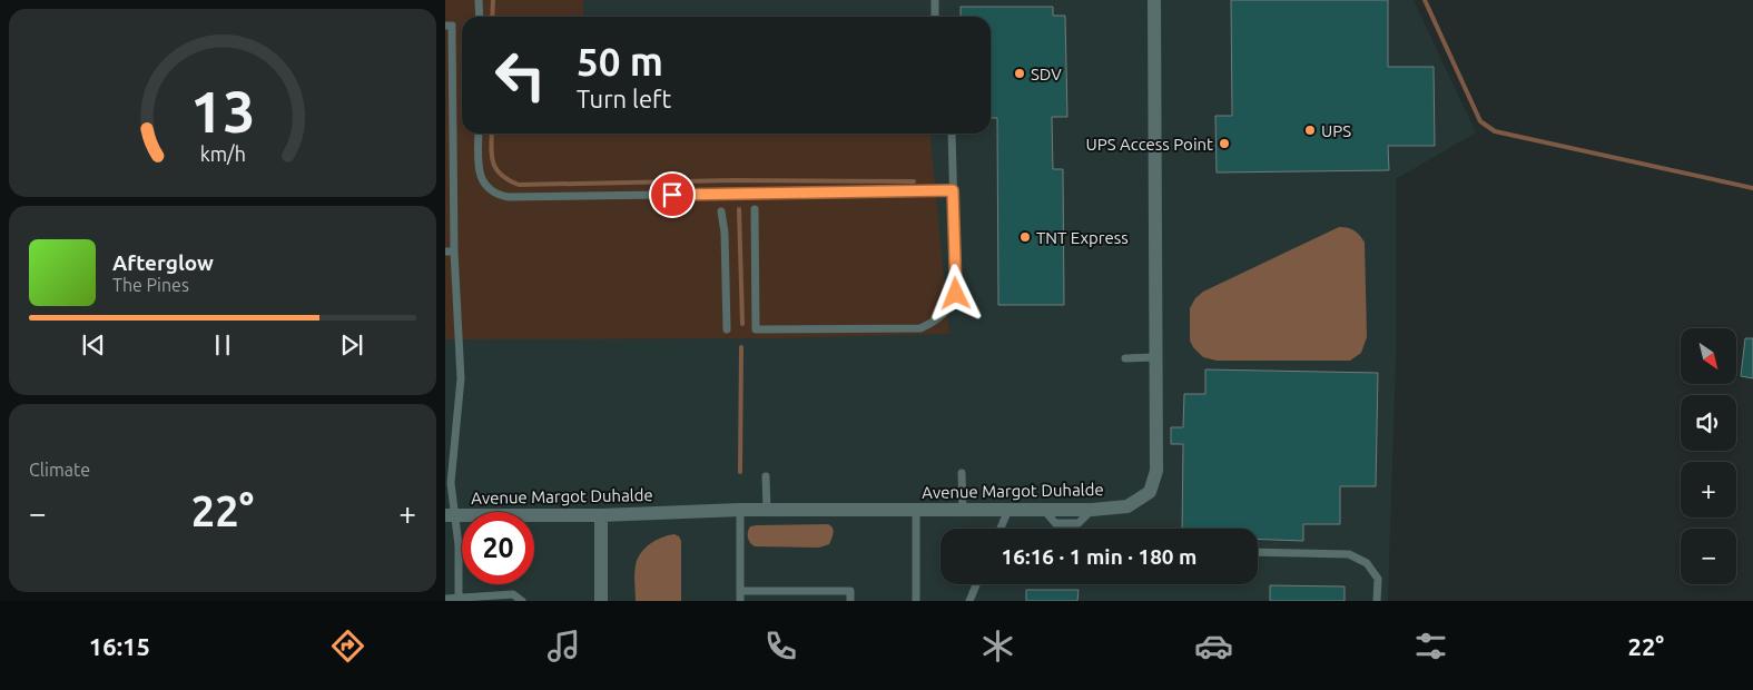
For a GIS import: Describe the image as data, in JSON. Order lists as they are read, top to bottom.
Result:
{
  "streets": {
    "street": ["Avenue Margot Duhalde"]
  },
  "places": [
    "SDV",
    "UPS",
    "UPS Access Point",
    "TNT Express"
  ],
  "north": "bottom right",
  "page": {
    "turn": ["50 m", "Turn left"],
    "song": ["Afterglow", "The Pines"],
    "map_buttons": ["+", "−"],
    "tile": "Climate",
    "heat": ["−", "22°", "+"],
    "limit": "20",
    "trip": "16:16 · 1 min · 180 m",
    "tabs": ["16:15", "22°"],
    "gauge": ["13", "km/h"]
  }
}
